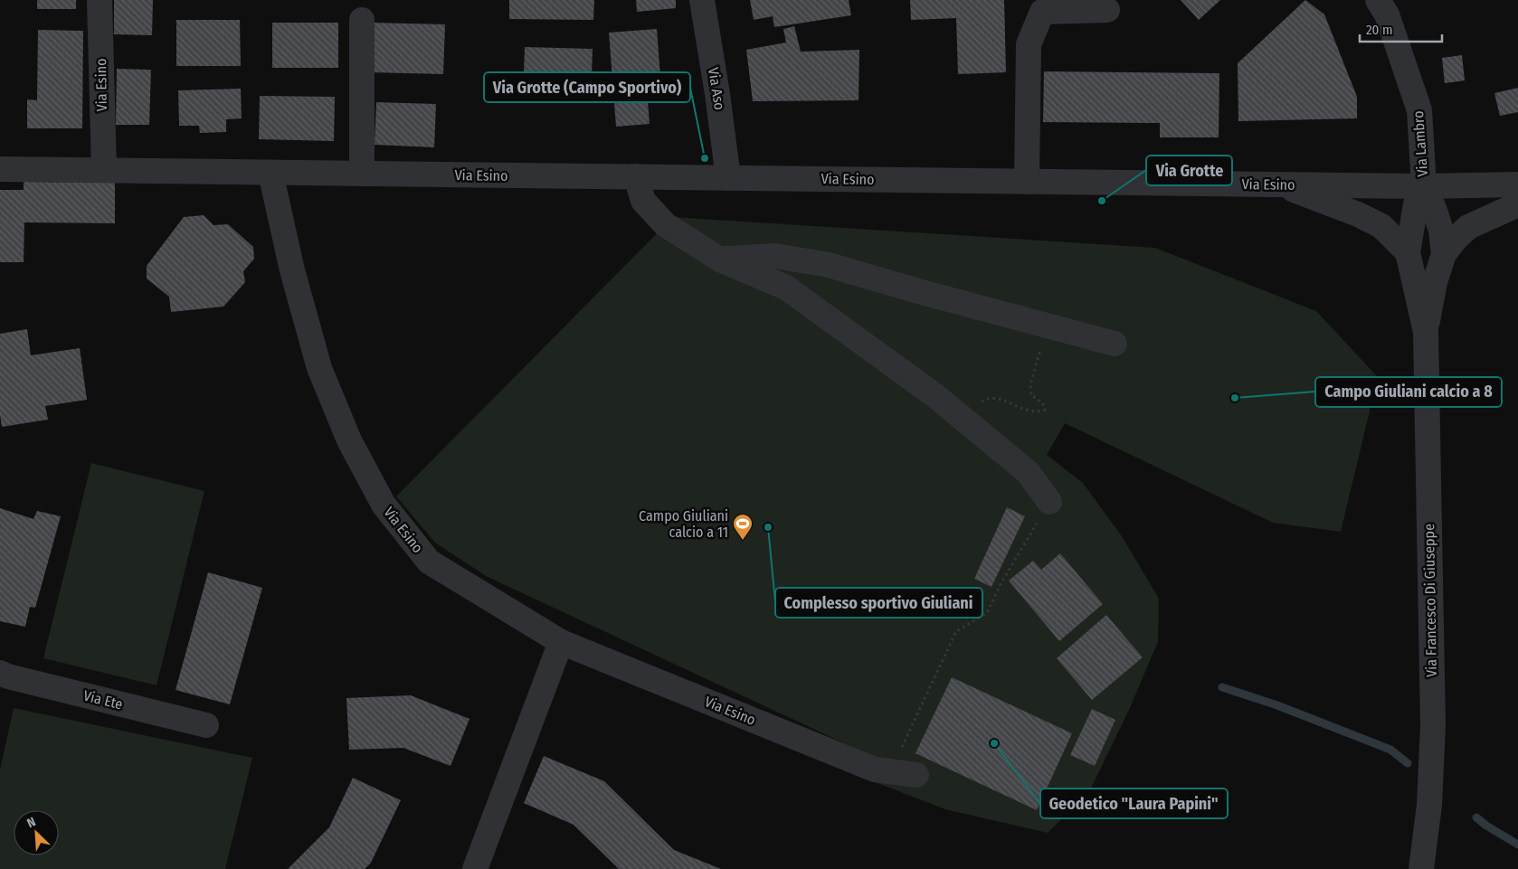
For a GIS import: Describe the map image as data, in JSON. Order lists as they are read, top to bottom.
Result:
{
  "streets": {
    "street": [
      "Via Esino",
      "Via Aso",
      "Via Lambro",
      "Via Francesco Di Giuseppe",
      "Via Ete"
    ]
  },
  "crossings": [
    ["Via Esino", "Via Aso"],
    ["Via Esino", "Via Lambro"],
    ["Via Esino", "Via Francesco Di Giuseppe"],
    ["Via Lambro", "Via Francesco Di Giuseppe"]
  ],
  "places": {
    "other": [
      "Via Grotte (Campo Sportivo)",
      "Via Grotte",
      "Campo Giuliani calcio a 8",
      "Complesso sportivo Giuliani",
      "Geodetico \"Laura Papini\""
    ],
    "sports": ["Campo Giuliani calcio a 11"]
  },
  "scale_bar": "20 m",
  "north": "top left"
}
